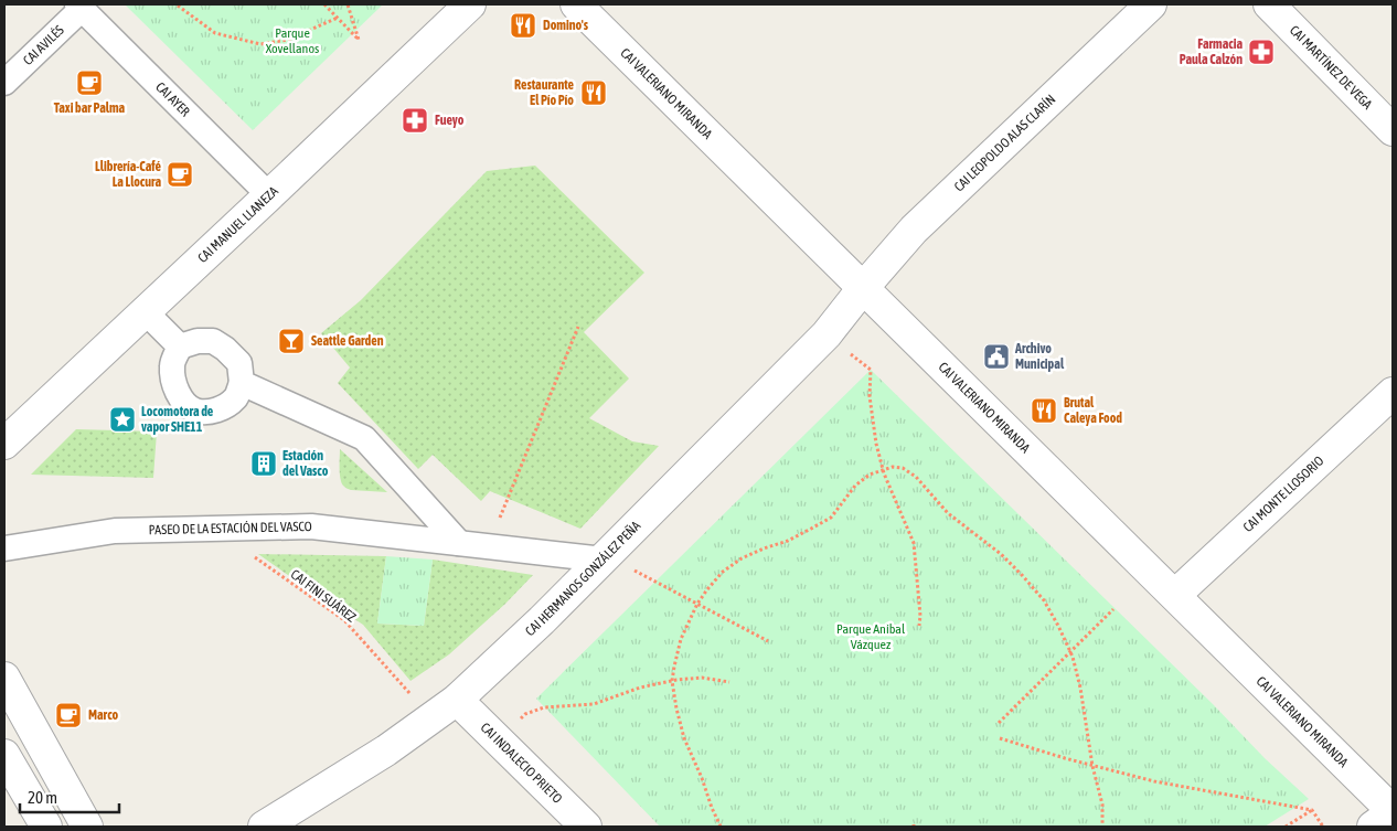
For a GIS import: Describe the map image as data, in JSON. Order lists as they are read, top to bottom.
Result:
{
  "streets": {
    "street": [
      "CAI AVILÉS",
      "CAI MARTÍNEZ DE VEGA",
      "CAI VALERIANO MIRANDA",
      "CAI AYER",
      "CAI LEOPOLDO ALAS CLARÍN",
      "CAI MANUEL LLANEZA",
      "CAI MONTE LLOSORIO",
      "PASEO DE LA ESTACIÓN DEL VASCO",
      "CAI HERMANOS GONZÁLEZ PEÑA",
      "CAI INDALECIO PRIETO"
    ],
    "path": ["CAI FINI SUÁREZ"]
  },
  "crossings": [
    ["CAI AVILÉS", "CAI AYER"],
    ["CAI VALERIANO MIRANDA", "CAI LEOPOLDO ALAS CLARÍN"],
    ["CAI VALERIANO MIRANDA", "CAI MONTE LLOSORIO"],
    ["CAI VALERIANO MIRANDA", "CAI HERMANOS GONZÁLEZ PEÑA"],
    ["CAI AYER", "CAI MANUEL LLANEZA"],
    ["CAI LEOPOLDO ALAS CLARÍN", "CAI HERMANOS GONZÁLEZ PEÑA"],
    ["PASEO DE LA ESTACIÓN DEL VASCO", "CAI HERMANOS GONZÁLEZ PEÑA"],
    ["PASEO DE LA ESTACIÓN DEL VASCO", "CAI FINI SUÁREZ"],
    ["CAI HERMANOS GONZÁLEZ PEÑA", "CAI FINI SUÁREZ"],
    ["CAI HERMANOS GONZÁLEZ PEÑA", "CAI INDALECIO PRIETO"]
  ],
  "parks": ["Parque Xovellanos", "Parque Aníbal Vázquez"],
  "places": {
    "restaurant": ["Domino's", "Restaurante El Pío Pío", "Brutal Caleya Food"],
    "pharmacy": ["Farmacia Paula Calzón", "Fueyo"],
    "cafe": ["Taxi bar Palma", "Llibrería-Café La Llocura", "Marco"],
    "bar": ["Seattle Garden"],
    "public building": ["Archivo Municipal"],
    "place": ["Locomotora de vapor SHE11"],
    "building": ["Estación del Vasco"]
  },
  "scale_bar": "20 m"
}
